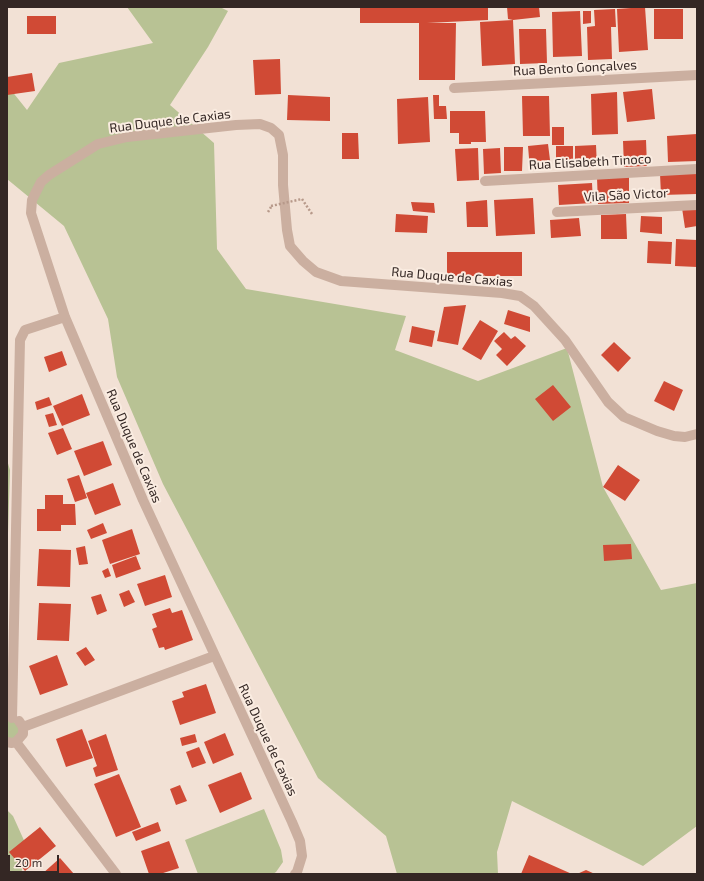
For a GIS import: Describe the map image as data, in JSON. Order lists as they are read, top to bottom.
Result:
{
  "streets": {
    "street": [
      "Rua Bento Gonçalves",
      "Rua Duque de Caxias",
      "Rua Elisabeth Tinoco",
      "Vila São Victor"
    ]
  },
  "scale_bar": "20 m"
}
